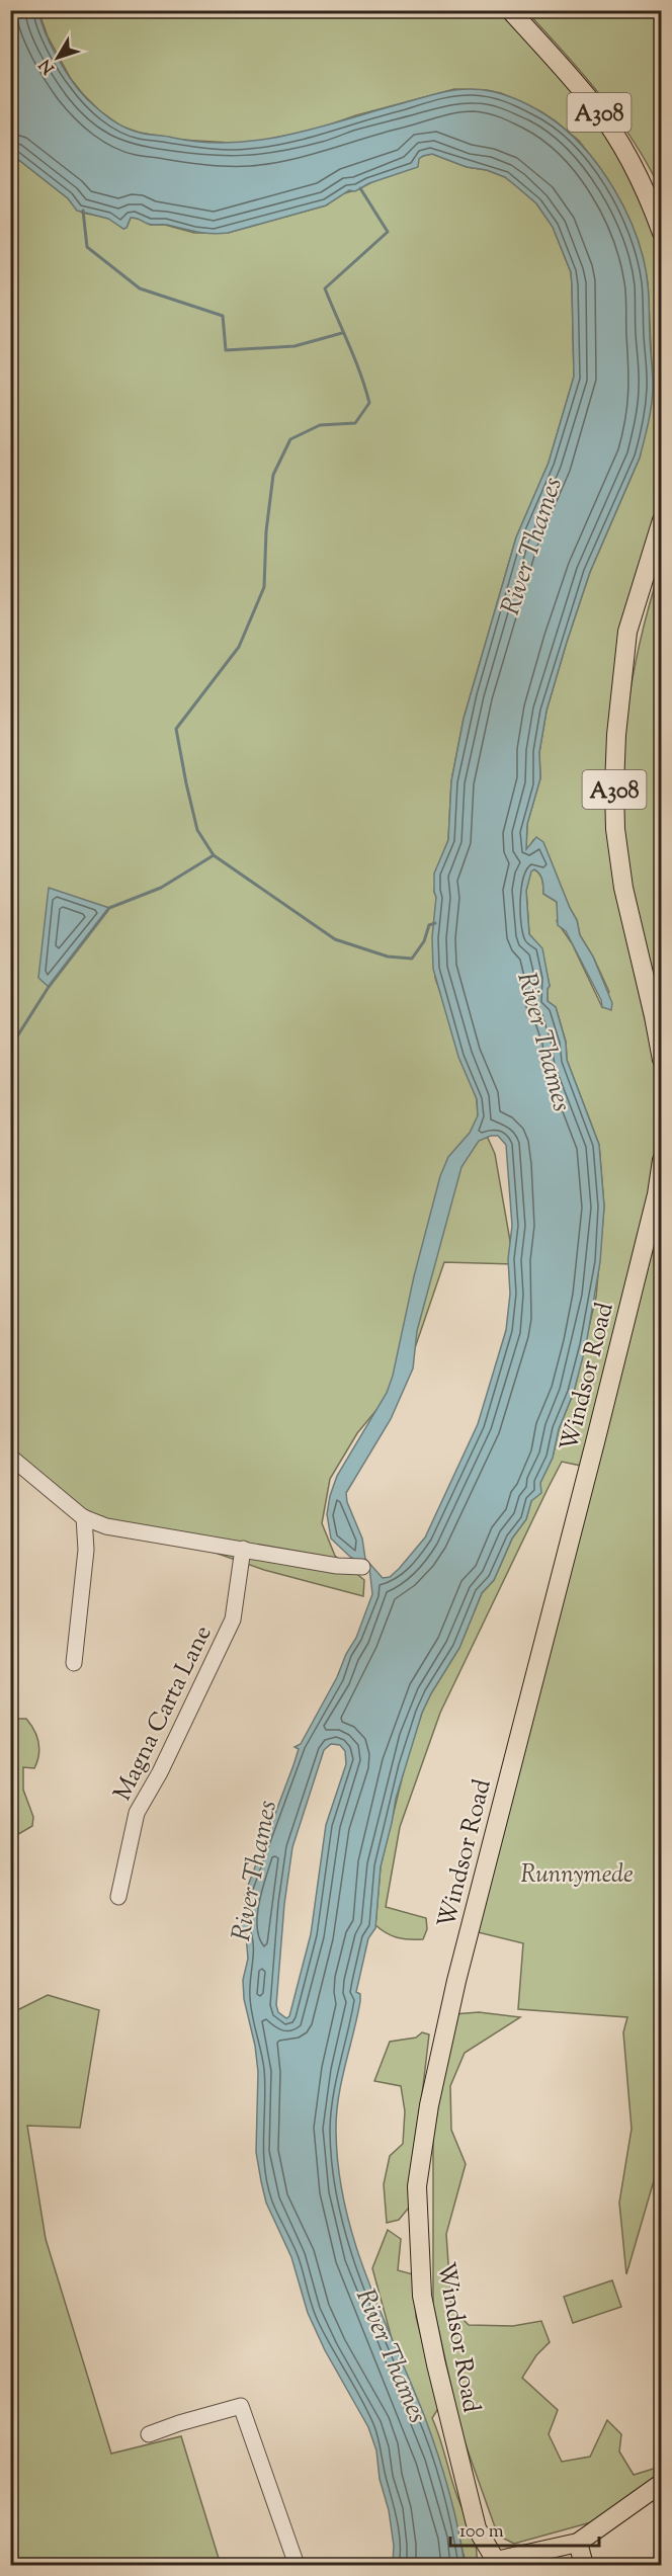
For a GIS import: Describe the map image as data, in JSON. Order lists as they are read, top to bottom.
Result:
{
  "streets": {
    "main road": ["A308", "Windsor Road"],
    "street": ["Magna Carta Lane"]
  },
  "water": ["River Thames"],
  "parks": ["Runnymede"],
  "scale_bar": "100 m",
  "north": "bottom left"
}
